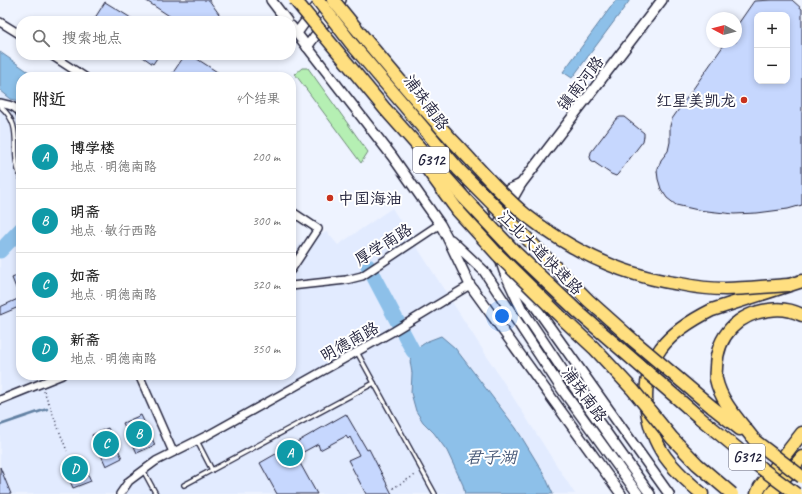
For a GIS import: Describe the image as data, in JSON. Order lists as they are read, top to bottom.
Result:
{
  "streets": {
    "highway": ["G312", "江北大道快速路"],
    "street": [
      "镇南河路",
      "浦珠南路",
      "厚学南路",
      "明德南路"
    ]
  },
  "crossings": [
    ["镇南河路", "浦珠南路"],
    ["浦珠南路", "厚学南路"],
    ["浦珠南路", "明德南路"]
  ],
  "water": ["君子湖"],
  "places": ["红星美凯龙", "中国海油"],
  "north": "left",
  "page": {
    "map_buttons": ["+", "−"],
    "search": "搜索地点",
    "heading": ["附近", "4个结果"],
    "list": [
      {
        "mark": "A",
        "name": "博学楼",
        "note": "地点 · 明德南路",
        "value": "200 m"
      },
      {
        "mark": "B",
        "name": "明斋",
        "note": "地点 · 敏行西路",
        "value": "300 m"
      },
      {
        "mark": "C",
        "name": "如斋",
        "note": "地点 · 明德南路",
        "value": "320 m"
      },
      {
        "mark": "D",
        "name": "新斋",
        "note": "地点 · 明德南路",
        "value": "350 m"
      }
    ],
    "pins": [
      "B",
      "C",
      "A",
      "D"
    ]
  }
}
